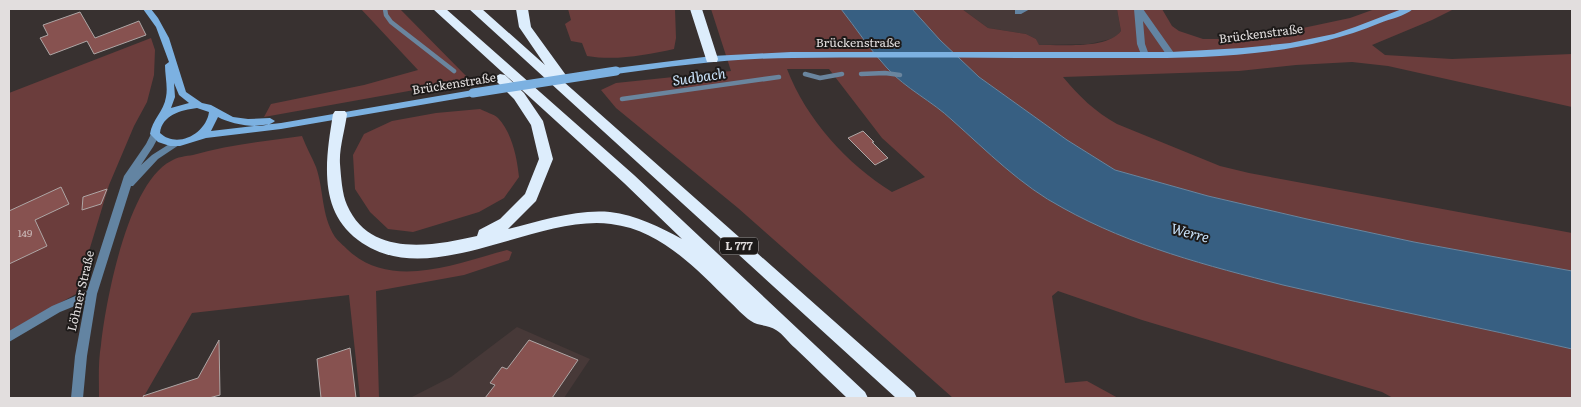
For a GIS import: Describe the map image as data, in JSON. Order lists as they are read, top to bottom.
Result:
{
  "streets": {
    "highway": ["L 777"],
    "main road": ["Brückenstraße"],
    "street": ["Löhner Straße"]
  },
  "crossings": [
    ["Brückenstraße", "L 777"],
    ["Brückenstraße", "Löhner Straße"]
  ],
  "water": ["Sudbach", "Werre"],
  "house_numbers": ["149"]
}
